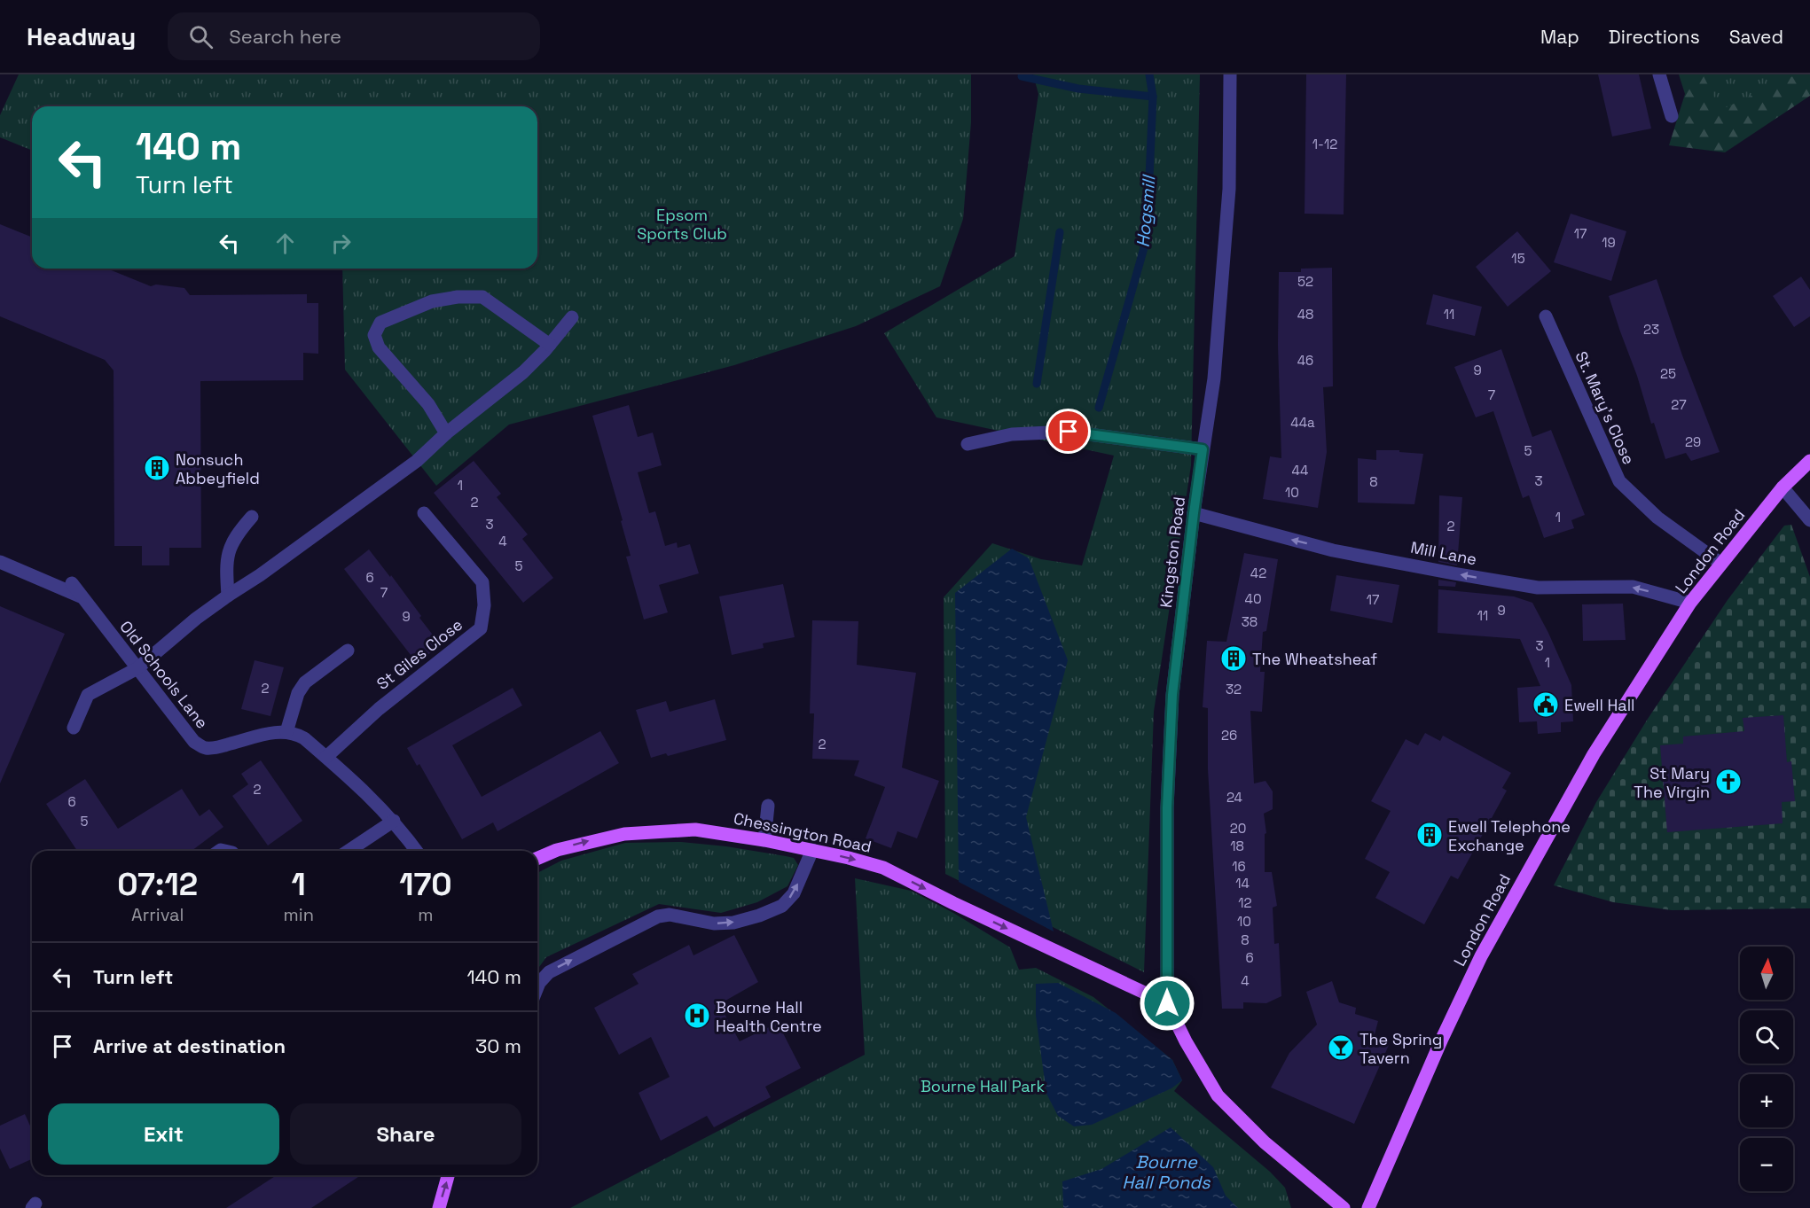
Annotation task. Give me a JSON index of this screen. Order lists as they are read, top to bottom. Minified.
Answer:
{"streets":{"main road":["London Road","Chessington Road"],"street":["St. Mary's Close","Kingston Road","Mill Lane","St Giles Close","Old Schools Lane"]},"crossings":[["St. Mary's Close","London Road"],["London Road","Mill Lane"],["Kingston Road","Mill Lane"],["Kingston Road","Chessington Road"]],"one_way":["Mill Lane","Chessington Road"],"water":["Hogsmill","Bourne Hall Ponds"],"parks":["Epsom Sports Club","Bourne Hall Park"],"places":{"building":["Nonsuch Abbeyfield","The Wheatsheaf","Ewell Telephone Exchange"],"public building":["Ewell Hall"],"church":["St Mary The Virgin"],"hospital":["Bourne Hall Health Centre"],"bar":["The Spring Tavern"]},"house_numbers":["1-12","17","19","15","52","48","11","23","46","9","25","7","27","44a","29","5","44","3","8","1","10","2","1","3","2","4","5","42","6","7","40","17","9","11","9","38","3","1","2","32","26","2","2","24","6","5","20","18","16","14","12","10","8","6","4"],"north":"top","page":{"header":"Headway","search":"Search here","nav":["Map","Directions","Saved"],"turn":["140 m","Turn left"],"eta":["07:12","Arrival","1","min","170","m"],"list":[{"name":"Turn left","value":"140 m"},{"name":"Arrive at destination","value":"30 m"}],"map_buttons":["+","−"],"buttons":["Exit","Share"]}}
